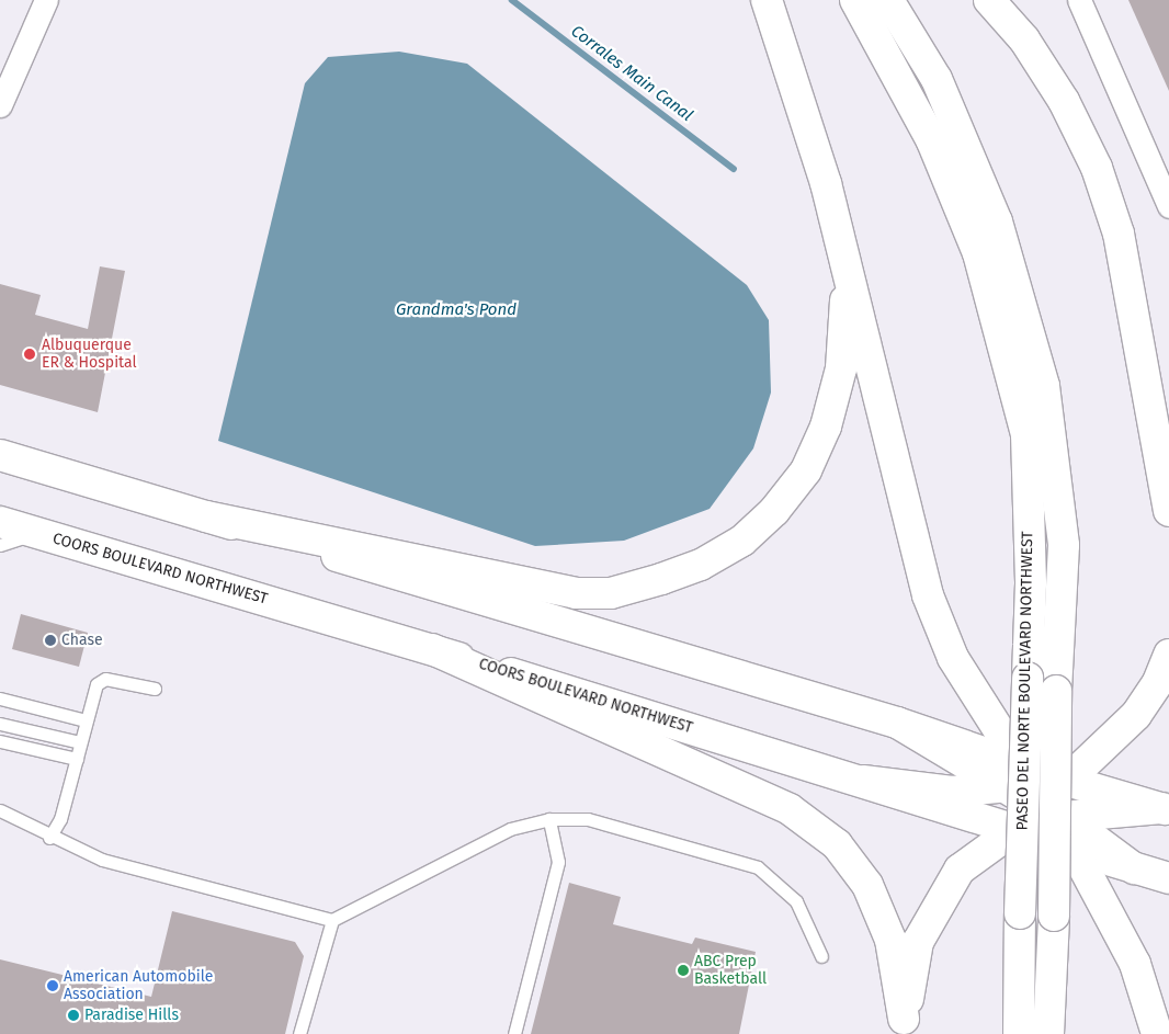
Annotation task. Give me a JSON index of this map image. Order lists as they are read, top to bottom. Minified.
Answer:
{"streets":{"main road":["COORS BOULEVARD NORTHWEST","PASEO DEL NORTE BOULEVARD NORTHWEST"]},"water":["Corrales Main Canal","Grandma's Pond"],"places":["Albuquerque ER & Hospital","Chase","ABC Prep Basketball","American Automobile Association","Paradise Hills"]}
